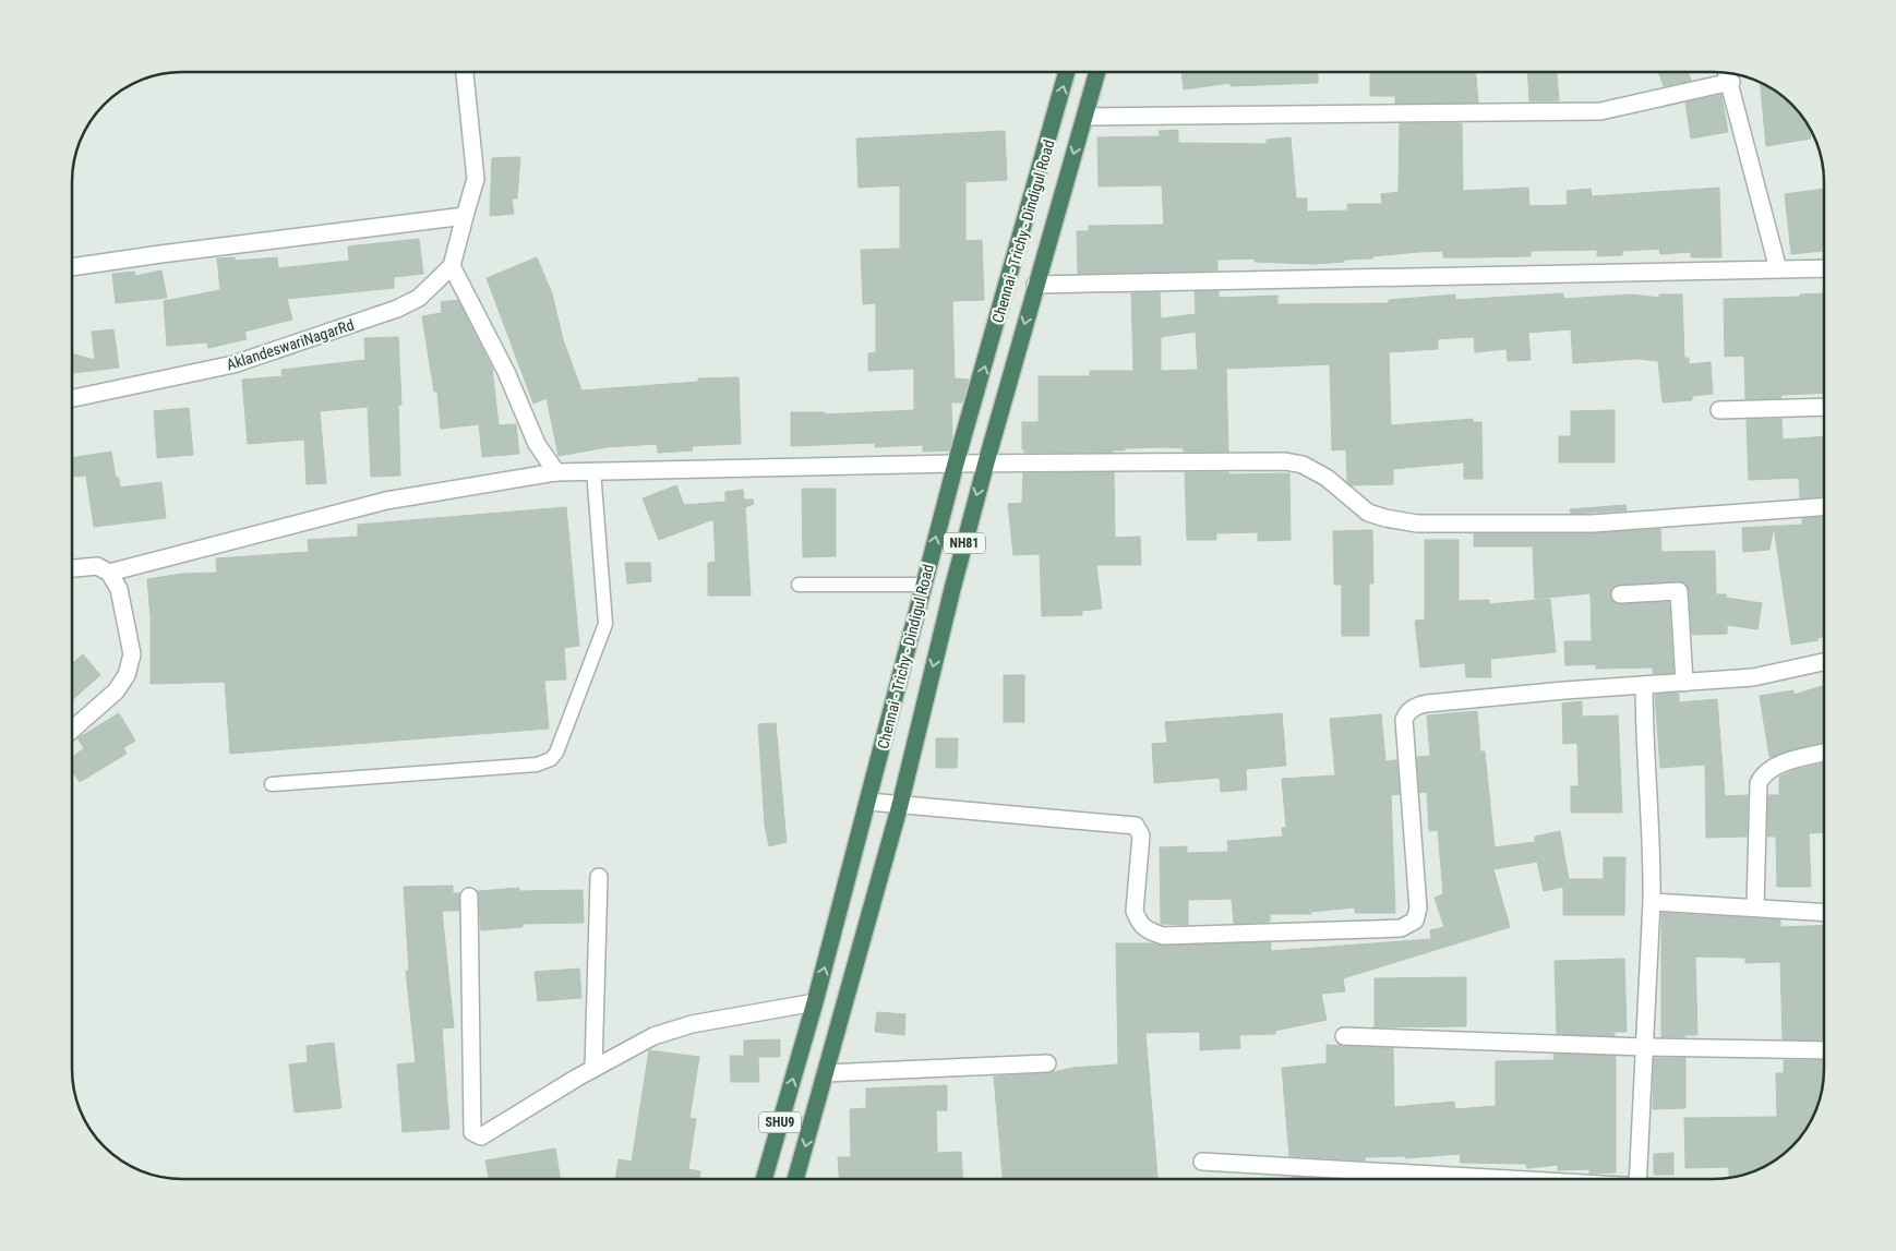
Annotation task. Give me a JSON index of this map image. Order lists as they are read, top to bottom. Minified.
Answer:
{"streets":{"highway":["Chennai - Trichy - Dindigul Road","NH81","SHU9"],"street":["AklandeswariNagarRd"]}}
